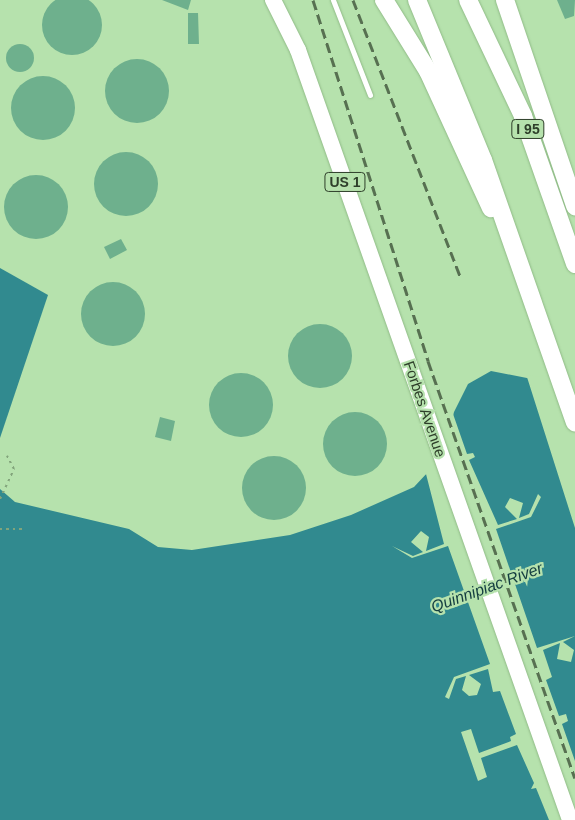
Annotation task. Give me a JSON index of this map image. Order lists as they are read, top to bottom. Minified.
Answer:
{"streets":{"highway":["I 95"],"main road":["US 1","Forbes Avenue"]},"water":["Quinnipiac River"]}
